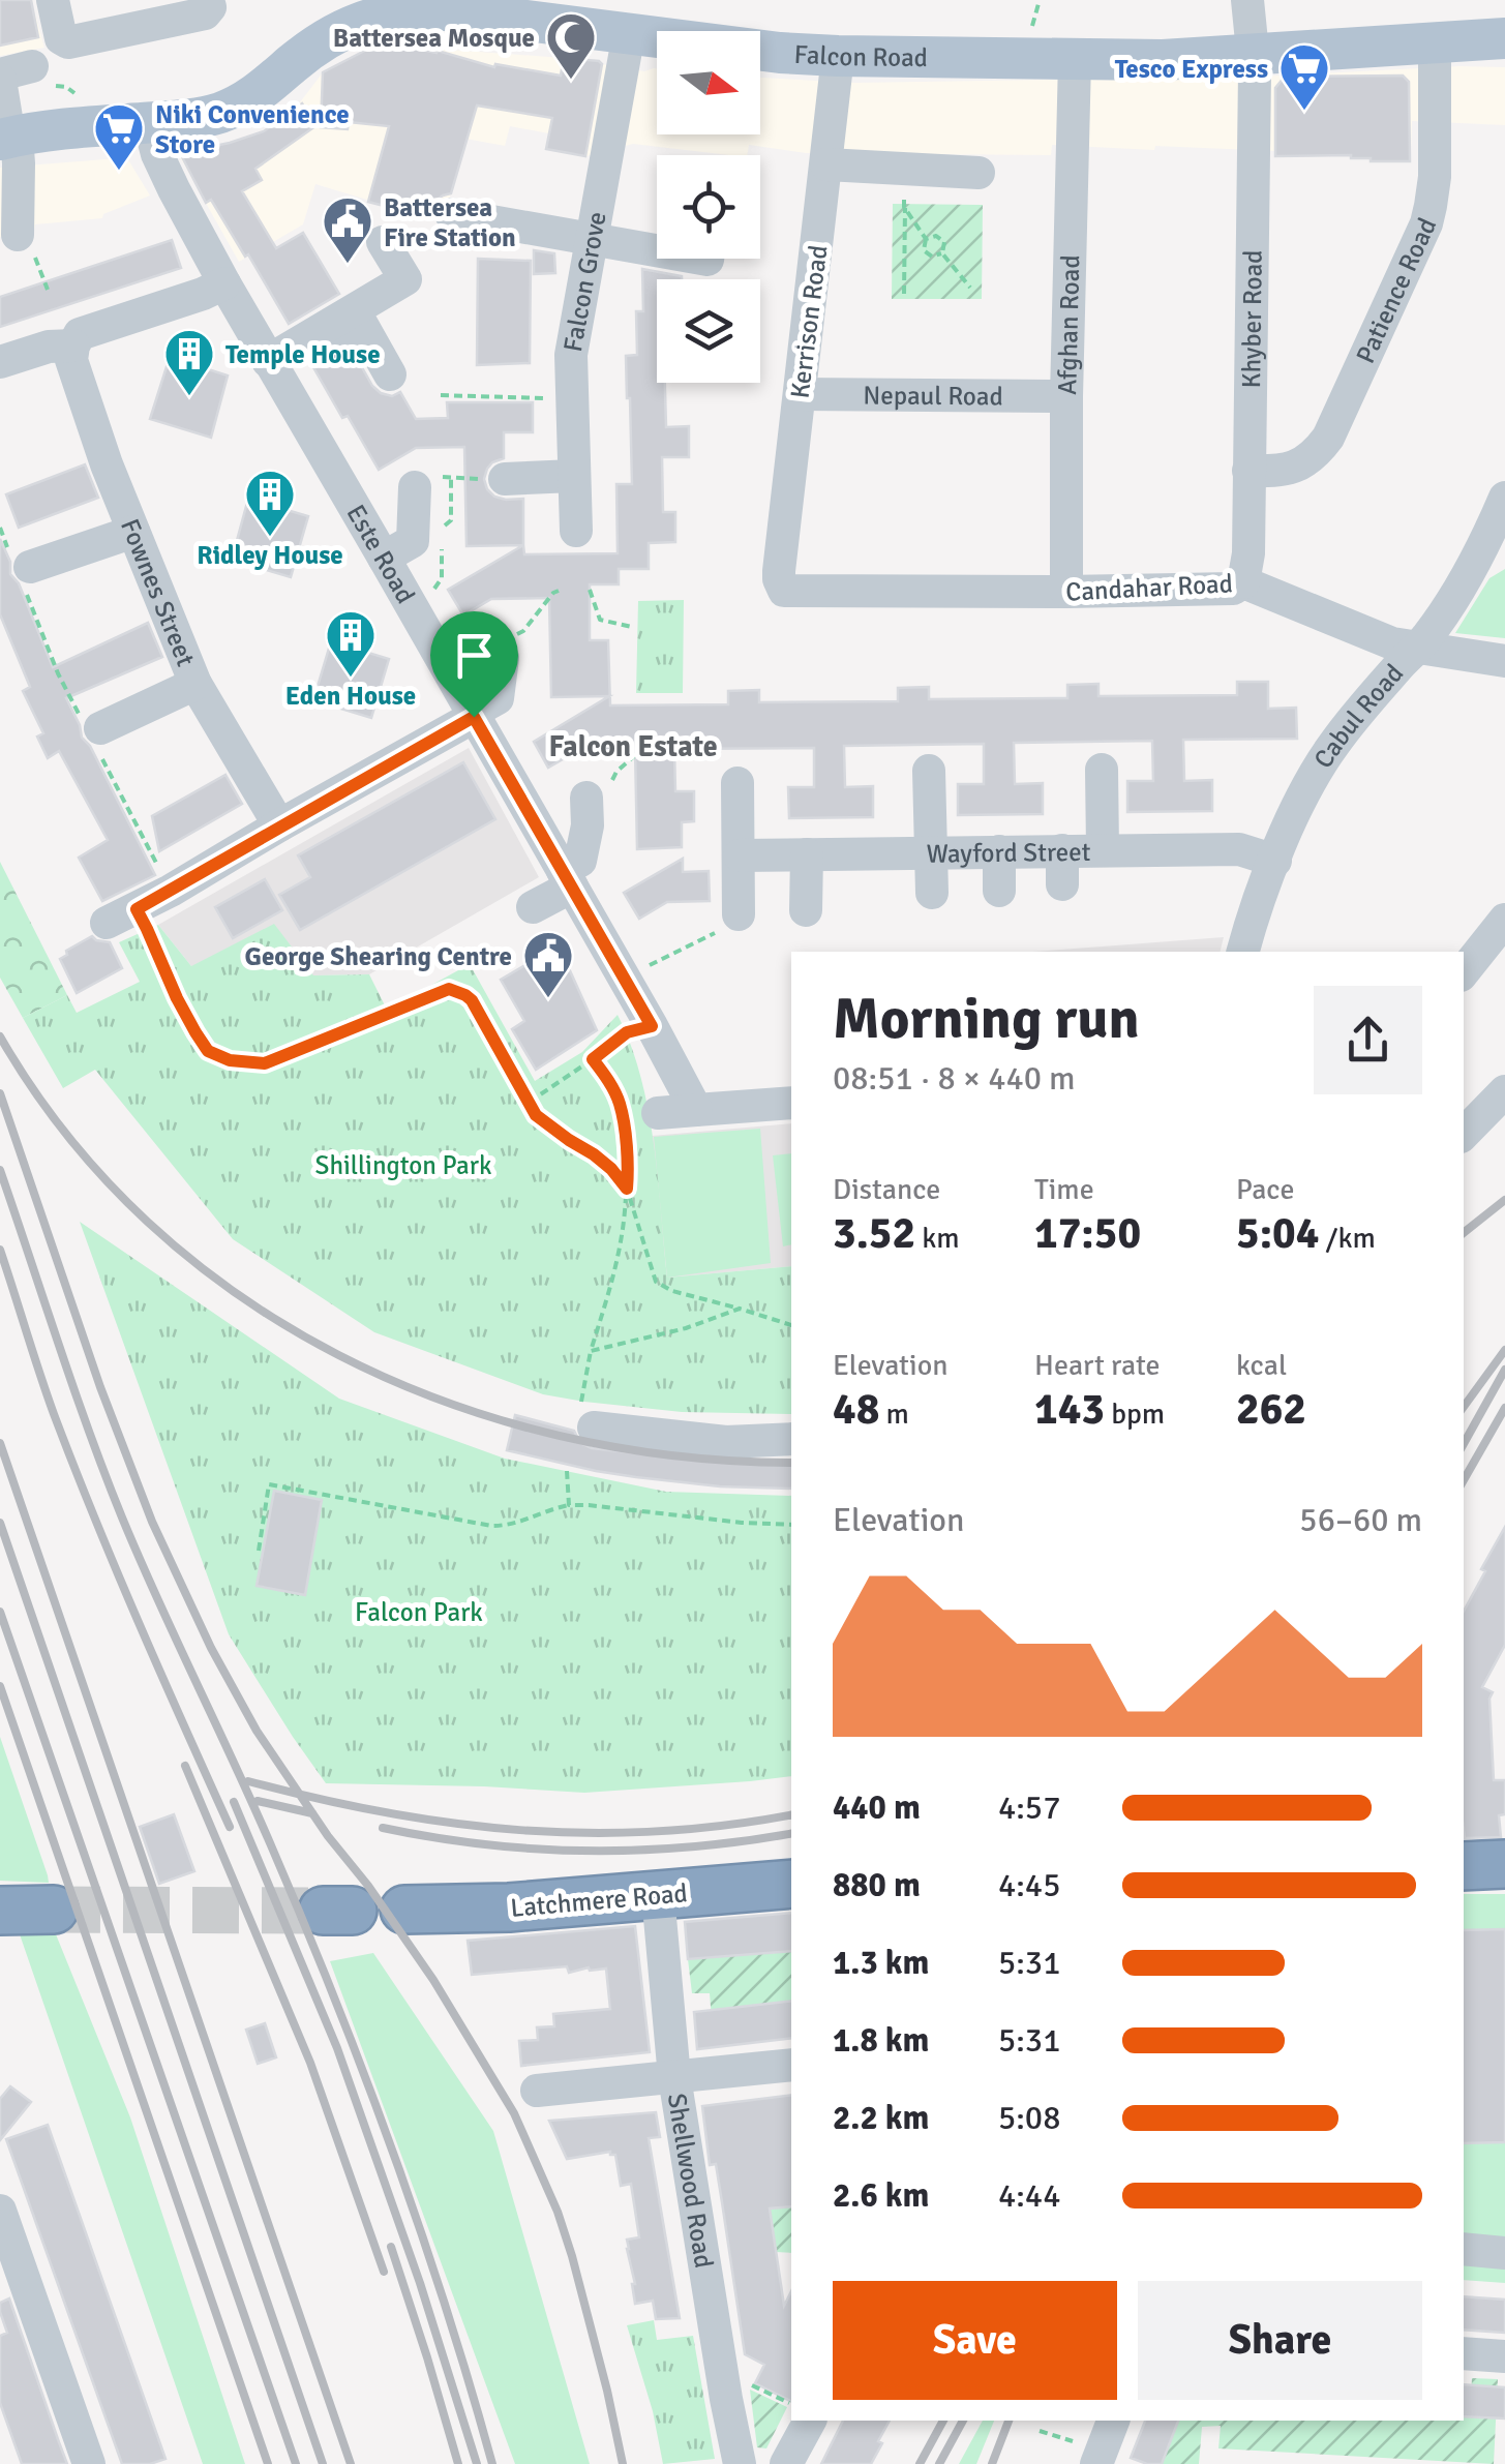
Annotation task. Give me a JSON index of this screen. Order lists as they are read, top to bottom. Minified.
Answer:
{"streets":{"highway":["Latchmere Road"],"main road":["Falcon Road"],"street":["Falcon Grove","Patience Road","Khyber Road","Kerrison Road","Afghan Road","Nepaul Road","Este Road","Candahar Road","Fownes Street","Cabul Road","Wayford Street","Shellwood Road"]},"crossings":[["Falcon Road","Falcon Grove"],["Falcon Road","Patience Road"],["Falcon Road","Khyber Road"],["Falcon Road","Kerrison Road"],["Falcon Road","Afghan Road"],["Falcon Road","Este Road"],["Patience Road","Khyber Road"],["Khyber Road","Candahar Road"],["Kerrison Road","Nepaul Road"],["Kerrison Road","Candahar Road"],["Afghan Road","Nepaul Road"],["Afghan Road","Candahar Road"],["Candahar Road","Cabul Road"],["Cabul Road","Wayford Street"],["Latchmere Road","Shellwood Road"]],"districts":["Falcon Estate"],"parks":["Shillington Park","Falcon Park"],"places":{"mosque":["Battersea Mosque"],"supermarket":["Tesco Express","Niki Convenience Store"],"public building":["Battersea Fire Station","George Shearing Centre"],"building":["Temple House","Ridley House","Eden House"]},"north":"right","page":{"heading":["Morning run","08:51 · 8 × 440 m"],"stats":[["Distance","3.52 km"],["Time","17:50"],["Pace","5:04 /km"],["Elevation","48 m"],["Heart rate","143 bpm"],["kcal","262"]],"chart":["Elevation","56–60 m"],"list":[{"name":"440 m","note":"4:57"},{"name":"880 m","note":"4:45"},{"name":"1.3 km","note":"5:31"},{"name":"1.8 km","note":"5:31"},{"name":"2.2 km","note":"5:08"},{"name":"2.6 km","note":"4:44"}],"buttons":["Save","Share"]}}
